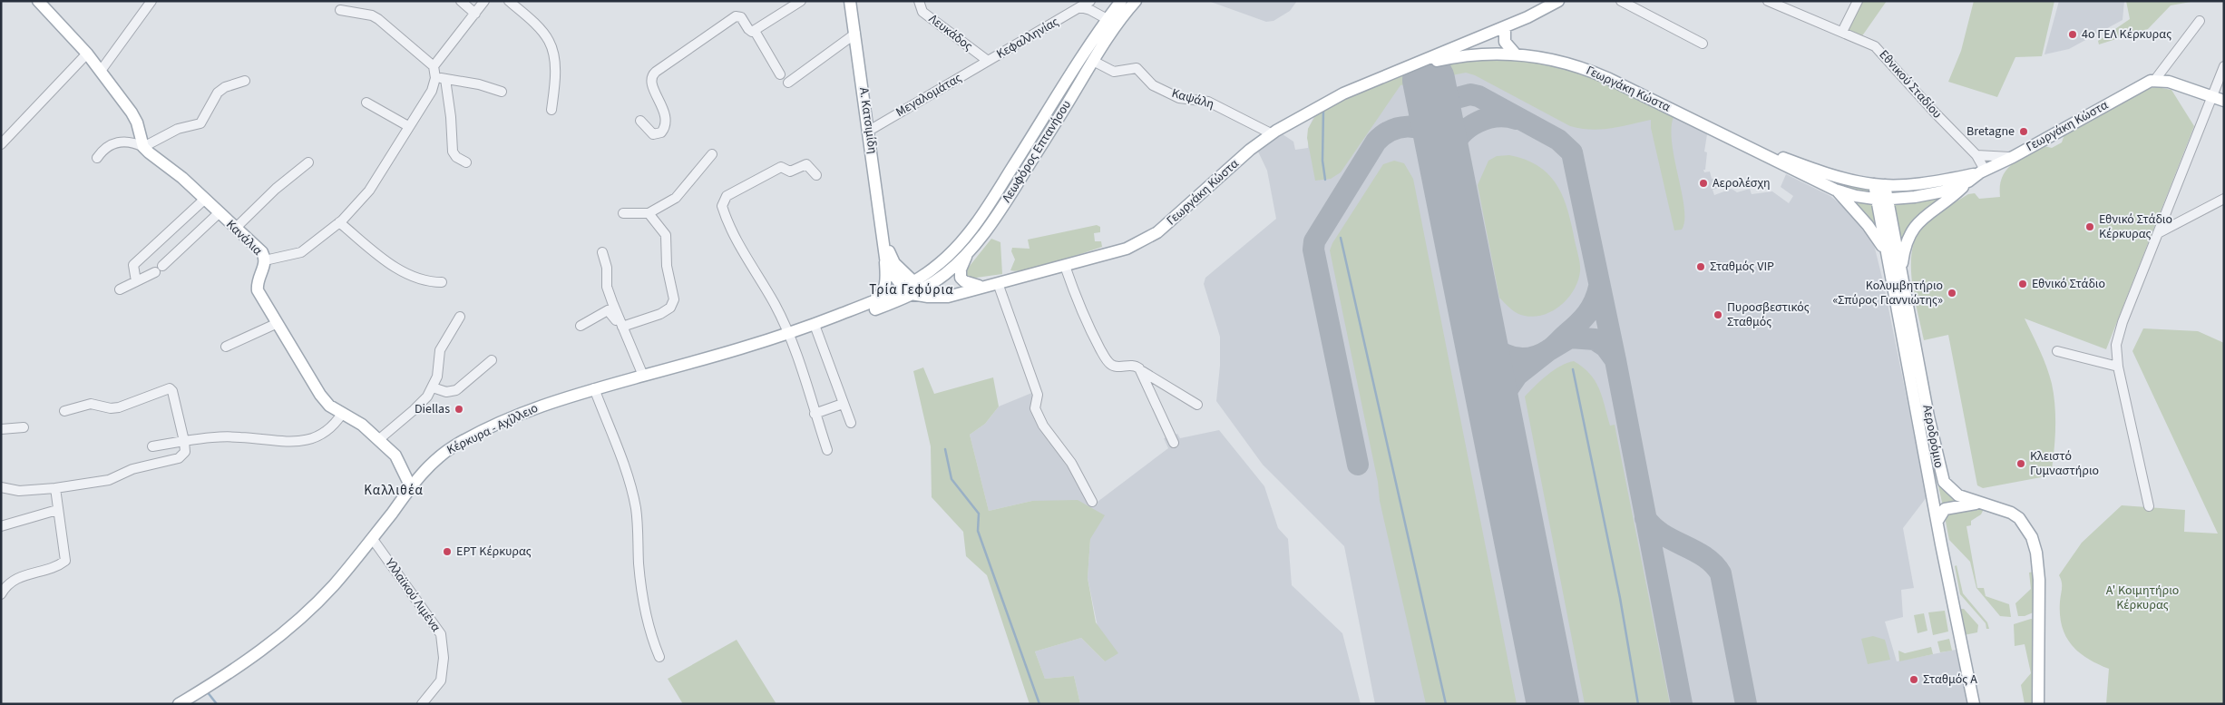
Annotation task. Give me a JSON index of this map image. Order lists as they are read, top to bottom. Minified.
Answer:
{"streets":{"main road":["Γεωργάκη Κώστα","Α. Κατσιμίδη","Λεωφόρος Επτανήσου","Κανάλια","Κέρκυρα - Αχίλλειο","Αεροδρόμιο"],"street":["Λευκάδος","Κεφαλληνίας","Εθνικού Σταδίου","Μεγαλομάτας","Καψάλη","Υλλαϊκού Λιμένα"]},"crossings":[["Λευκάδος","Κεφαλληνίας"],["Λευκάδος","Μεγαλομάτας"],["Κεφαλληνίας","Μεγαλομάτας"],["Εθνικού Σταδίου","Γεωργάκη Κώστα"],["Γεωργάκη Κώστα","Καψάλη"],["Γεωργάκη Κώστα","Α. Κατσιμίδη"],["Γεωργάκη Κώστα","Λεωφόρος Επτανήσου"],["Γεωργάκη Κώστα","Κέρκυρα - Αχίλλειο"],["Γεωργάκη Κώστα","Αεροδρόμιο"],["Μεγαλομάτας","Α. Κατσιμίδη"],["Καψάλη","Λεωφόρος Επτανήσου"],["Α. Κατσιμίδη","Λεωφόρος Επτανήσου"],["Α. Κατσιμίδη","Κέρκυρα - Αχίλλειο"],["Λεωφόρος Επτανήσου","Κέρκυρα - Αχίλλειο"],["Κανάλια","Κέρκυρα - Αχίλλειο"],["Κέρκυρα - Αχίλλειο","Υλλαϊκού Λιμένα"]],"districts":["Τρία Γεφύρια","Καλλιθέα"],"parks":["Α' Κοιμητήριο Κέρκυρας"],"places":["4ο ΓΕΛ Κέρκυρας","Bretagne","Αερολέσχη","Εθνικό Στάδιο Κέρκυρας","Σταθμός VIP","Εθνικό Στάδιο","Κολυμβητήριο «Σπύρος Γιαννιώτης»","Πυροσβεστικός Σταθμός","Diellas","Κλειστό Γυμναστήριο","ΕΡΤ Κέρκυρας","Σταθμός Α"]}
